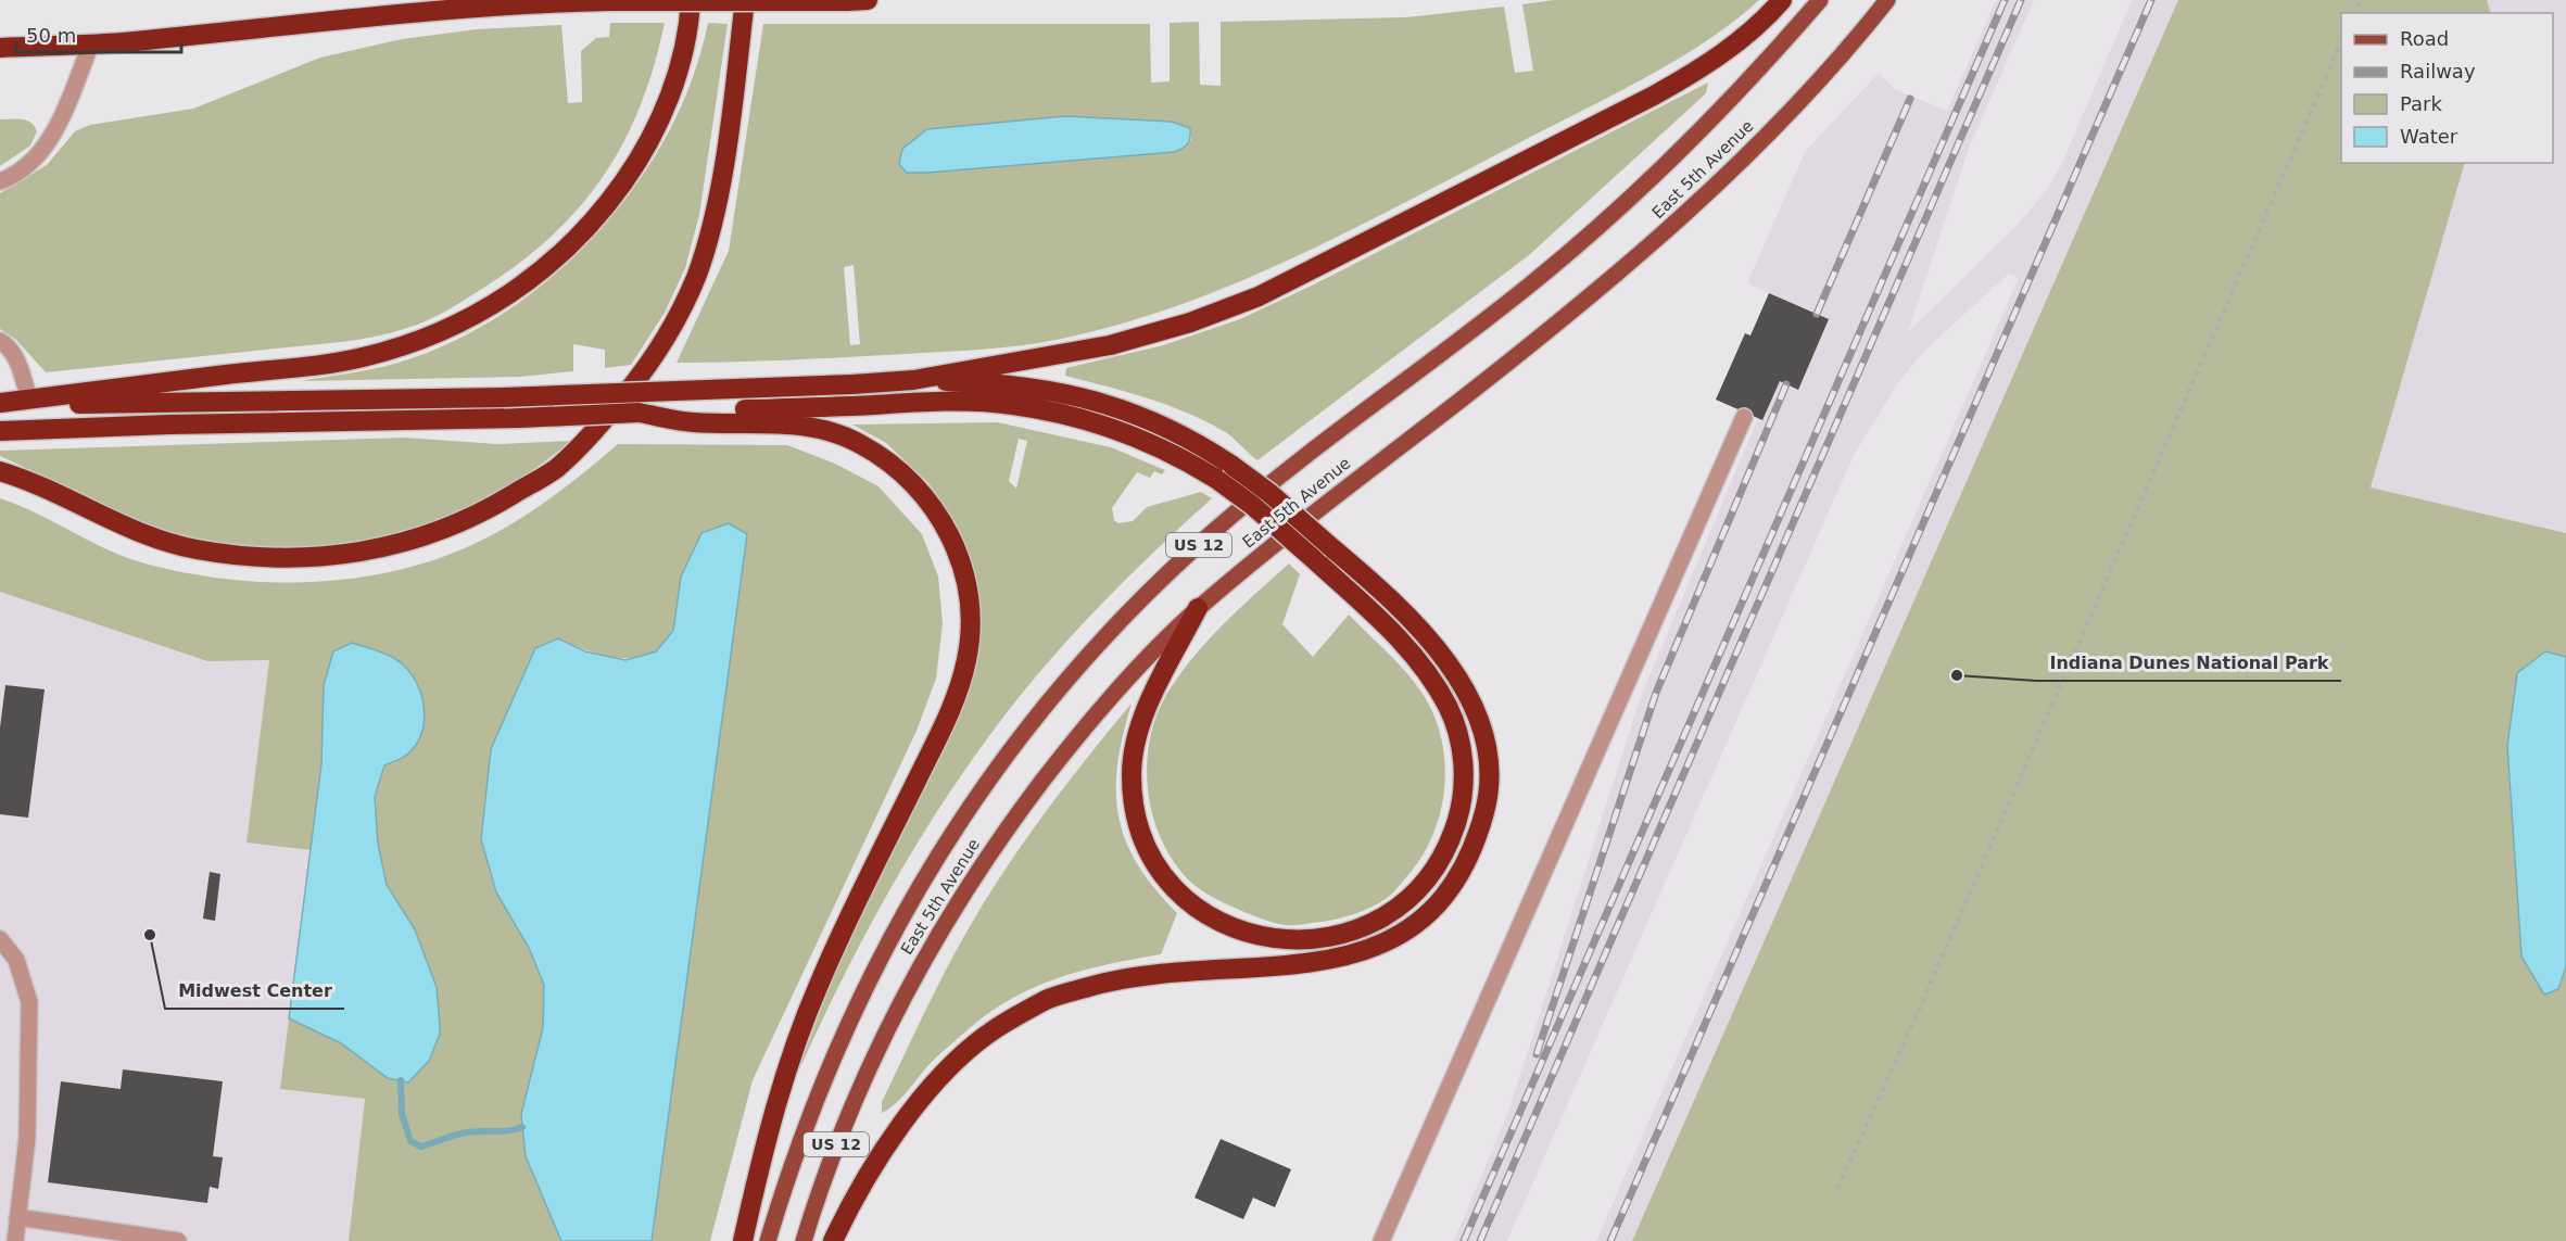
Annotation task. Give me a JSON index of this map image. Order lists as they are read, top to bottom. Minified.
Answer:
{"streets":{"main road":["East 5th Avenue","US 12"]},"places":["Indiana Dunes National Park","Midwest Center"],"legend":["Road","Railway","Park","Water"],"scale_bar":"50 m"}
